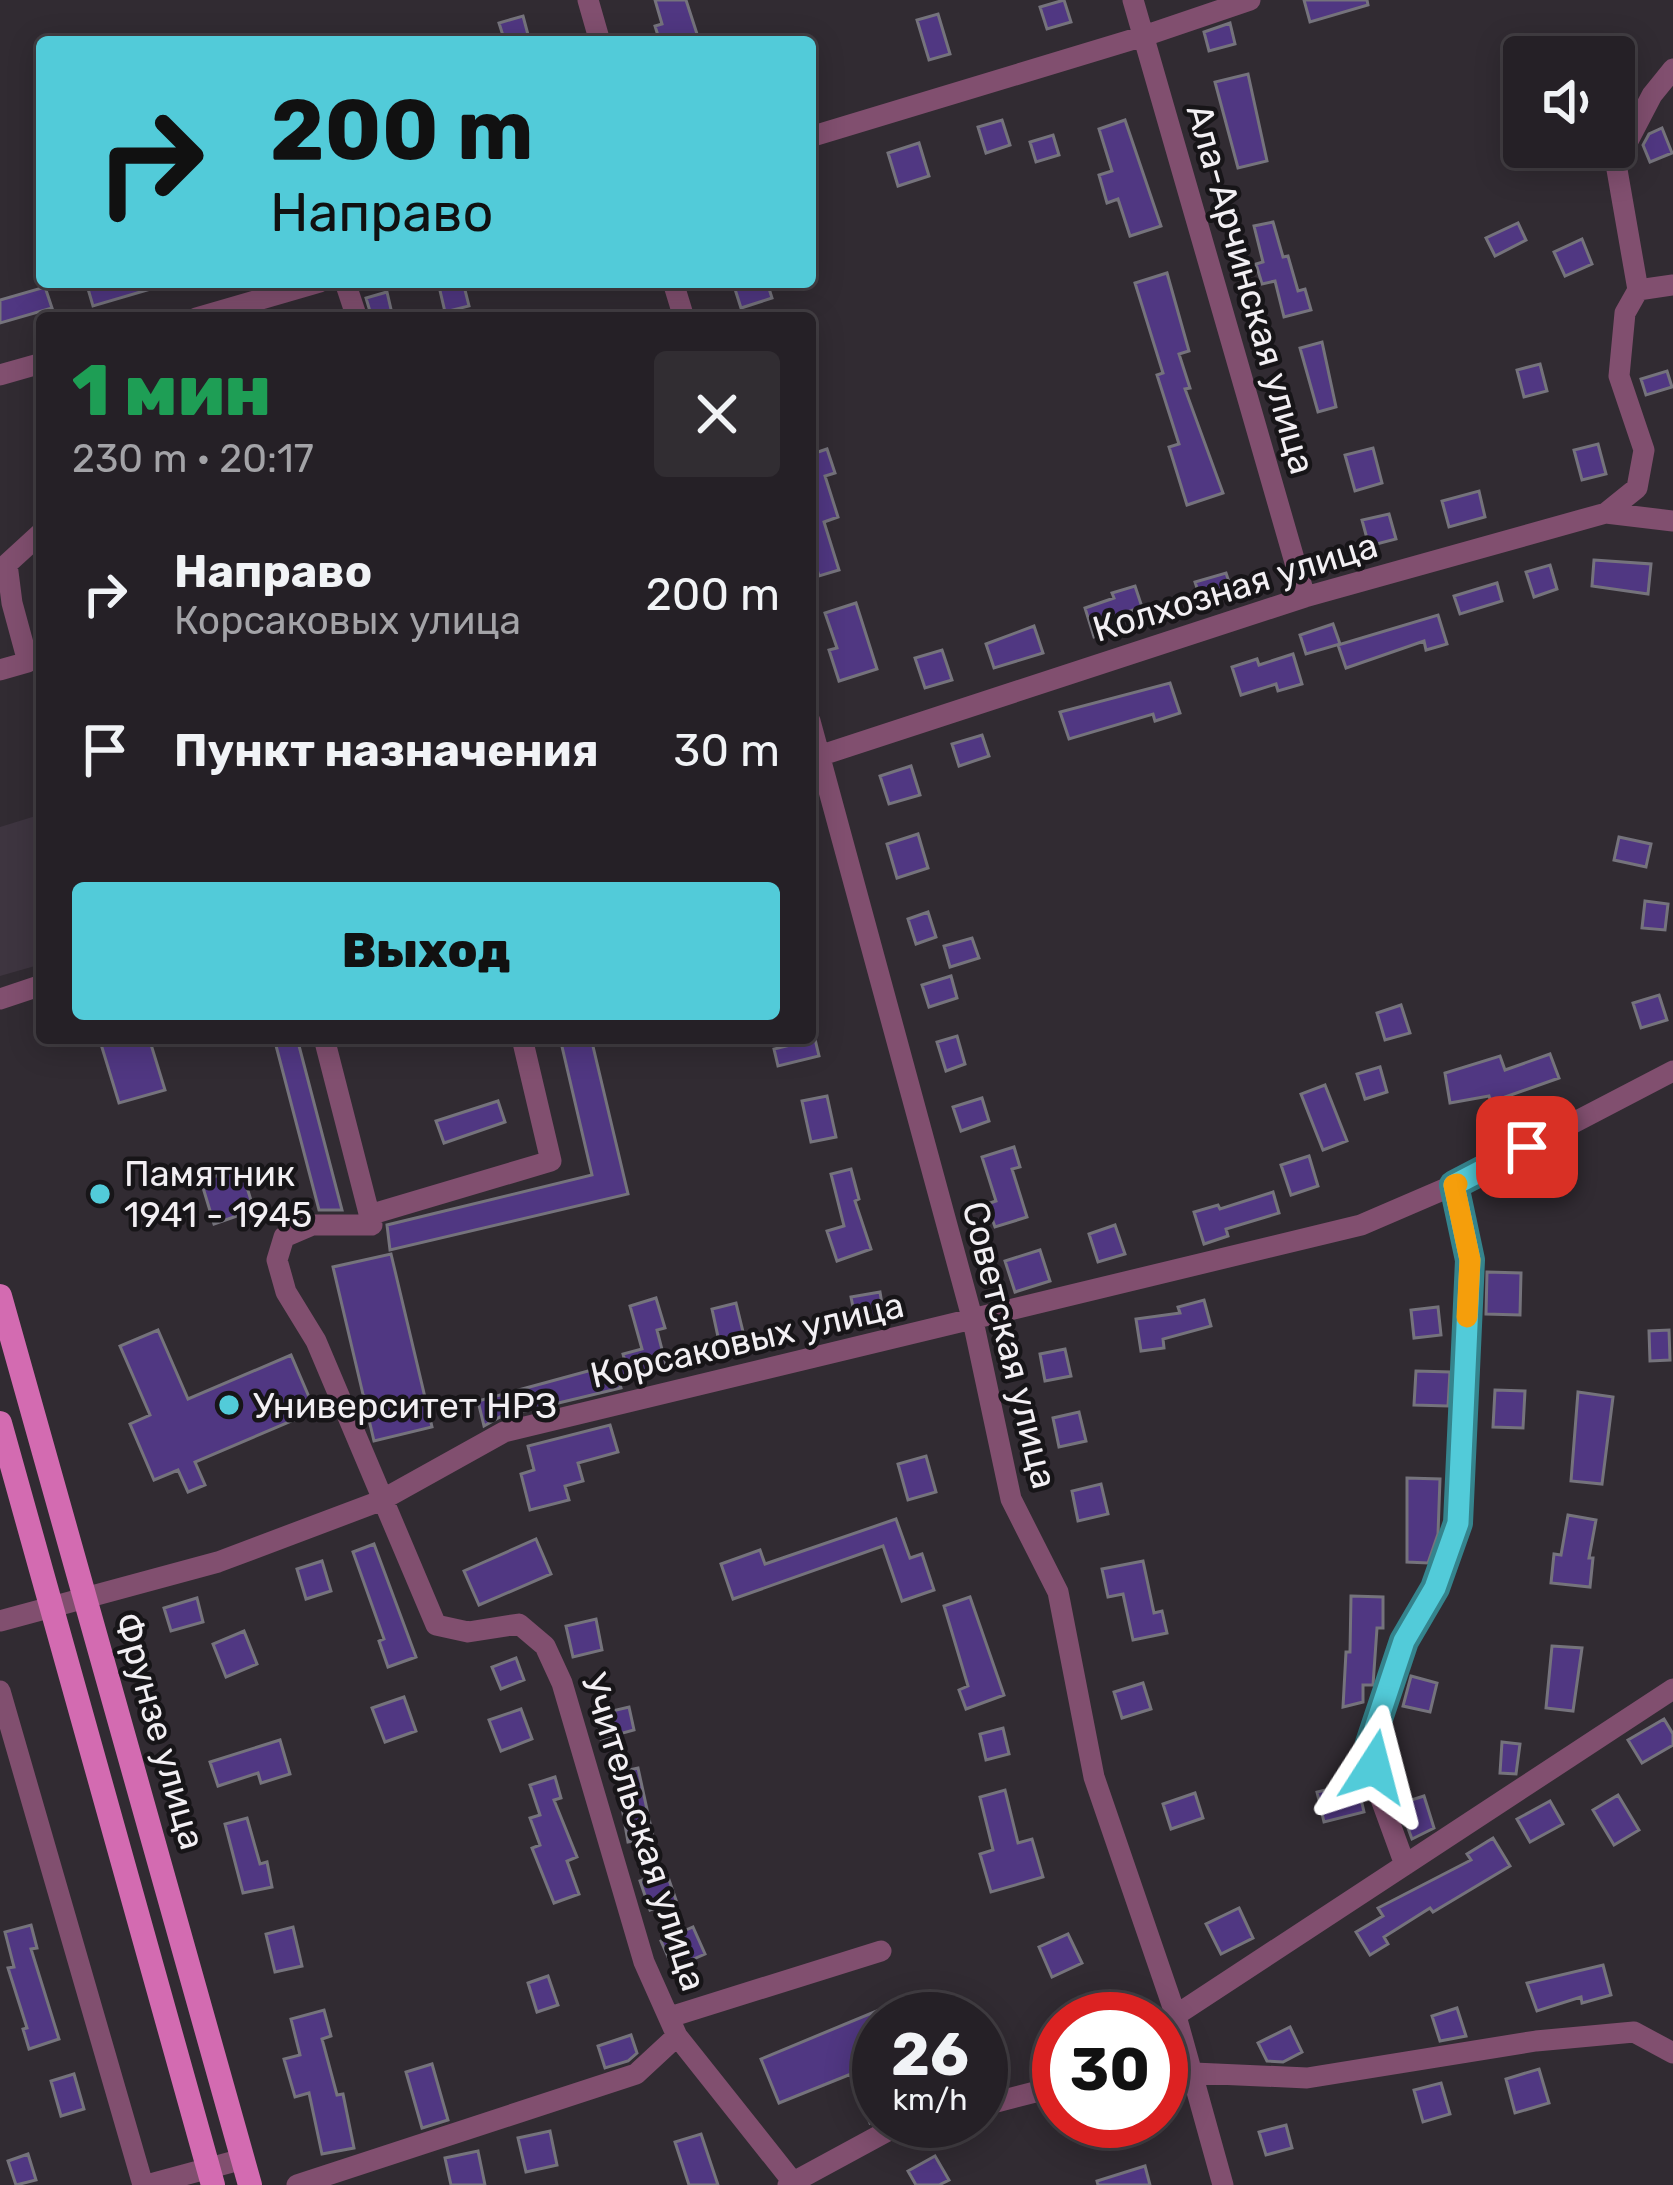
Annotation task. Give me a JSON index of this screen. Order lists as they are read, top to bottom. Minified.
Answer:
{"streets":{"main road":["Фрунзе улица"],"street":["Ала-Арчинская улица","Колхозная улица","Корсаковых улица","Советская улица","Учительская улица"]},"crossings":[["Ала-Арчинская улица","Колхозная улица"],["Колхозная улица","Советская улица"],["Корсаковых улица","Советская улица"],["Корсаковых улица","Фрунзе улица"],["Корсаковых улица","Учительская улица"]],"places":["Памятник 1941 - 1945","Университет НРЗ"],"page":{"turn":["200 m","Направо"],"heading":["1 мин","230 m · 20:17"],"list":[{"name":"Направо","note":"Корсаковых улица","value":"200 m"},{"name":"Пункт назначения","value":"30 m"}],"buttons":"Выход","speed":"26 km/h","limit":"30"}}
